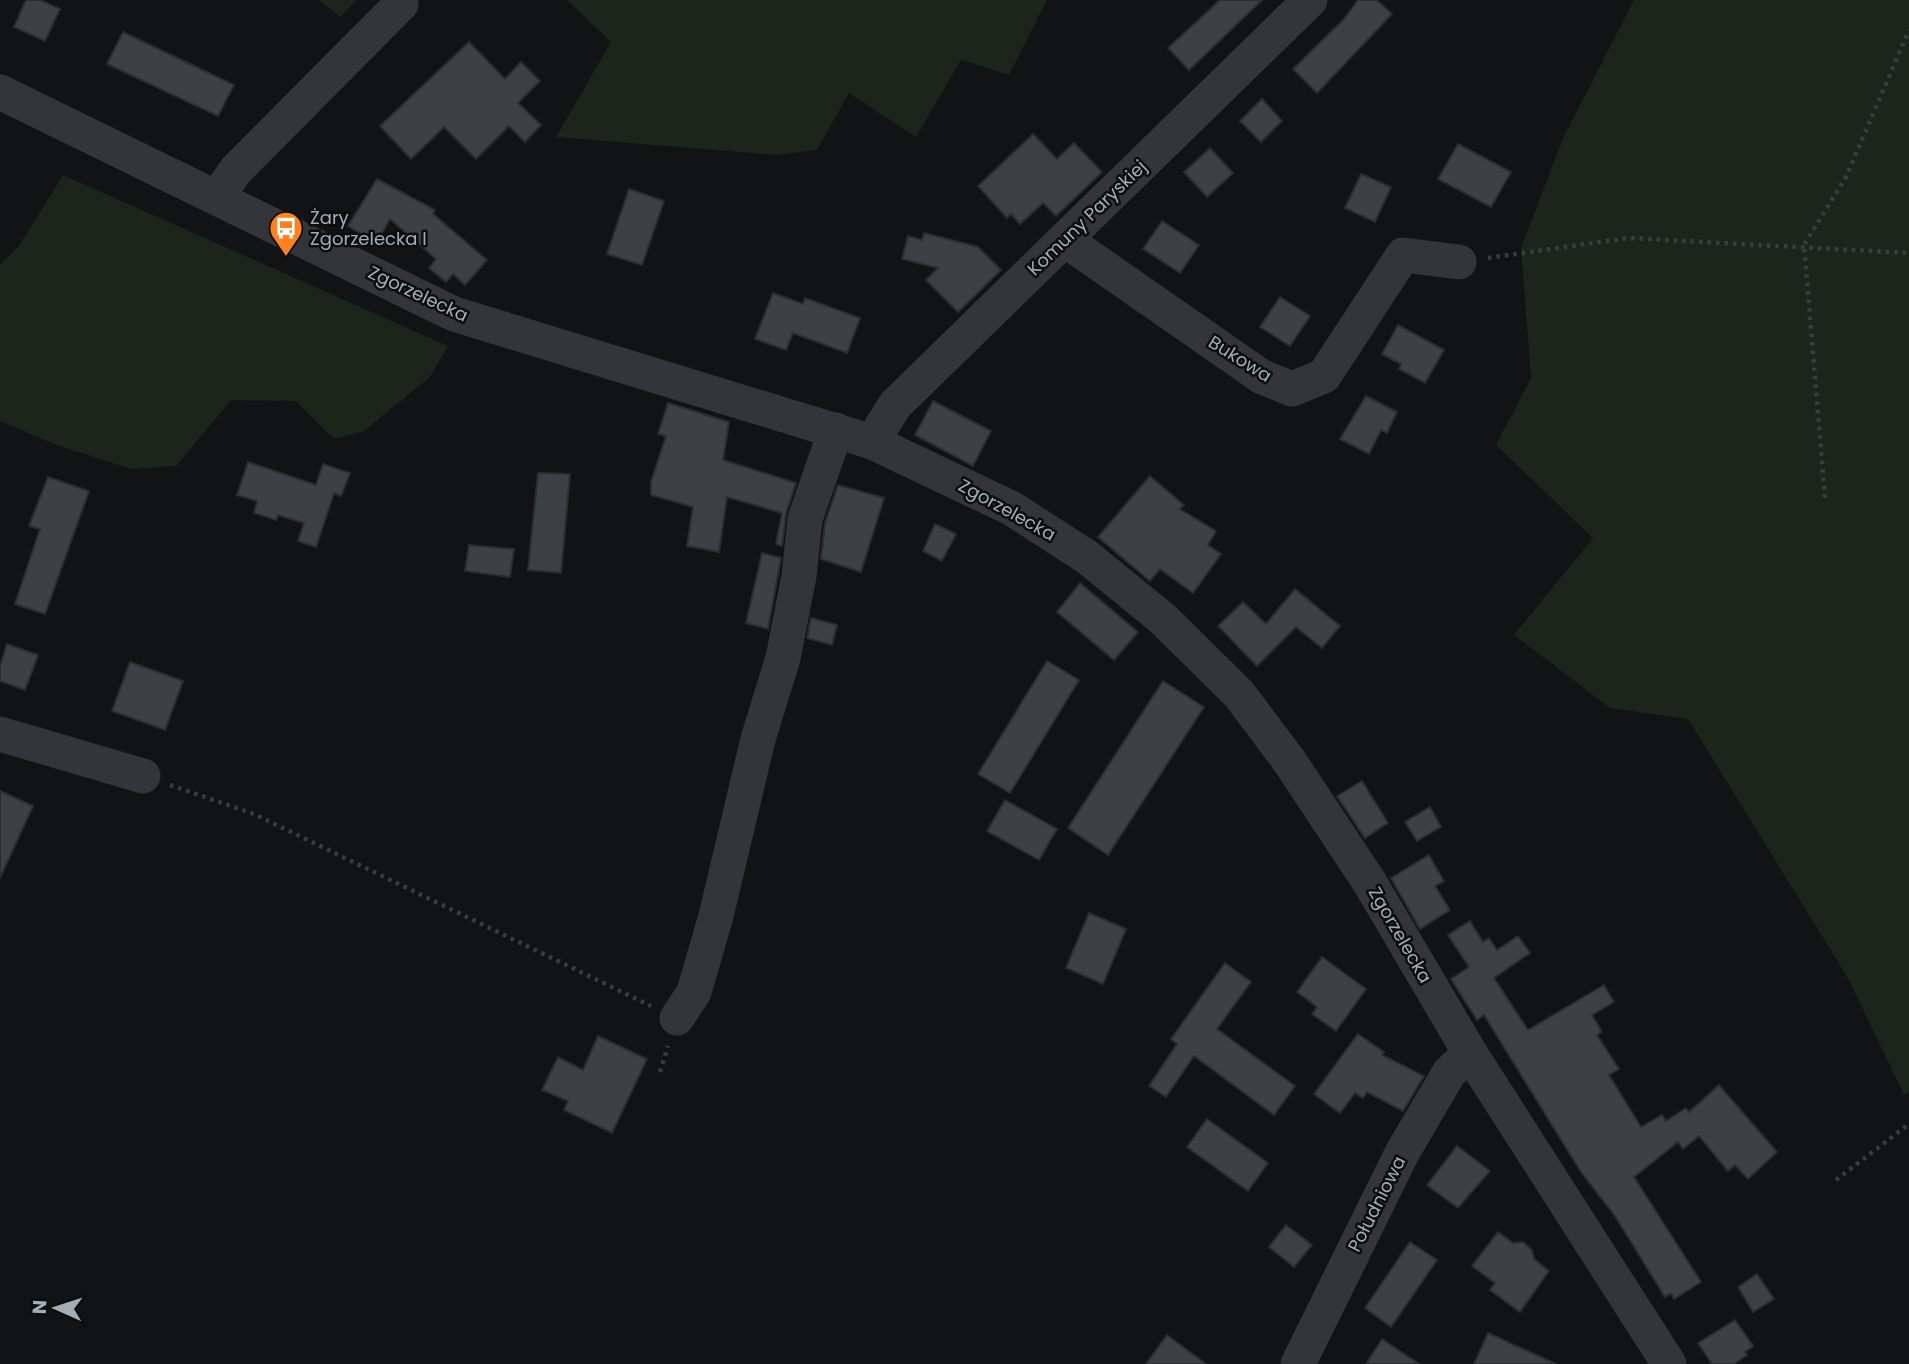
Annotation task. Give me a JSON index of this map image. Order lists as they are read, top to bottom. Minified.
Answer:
{"streets":{"street":["Komuny Paryskiej","Zgorzelecka","Bukowa","Południowa"]},"crossings":[["Komuny Paryskiej","Zgorzelecka"],["Komuny Paryskiej","Bukowa"],["Zgorzelecka","Południowa"]],"places":{"bus stop":["Żary Zgorzelecka I"]},"north":"left"}
